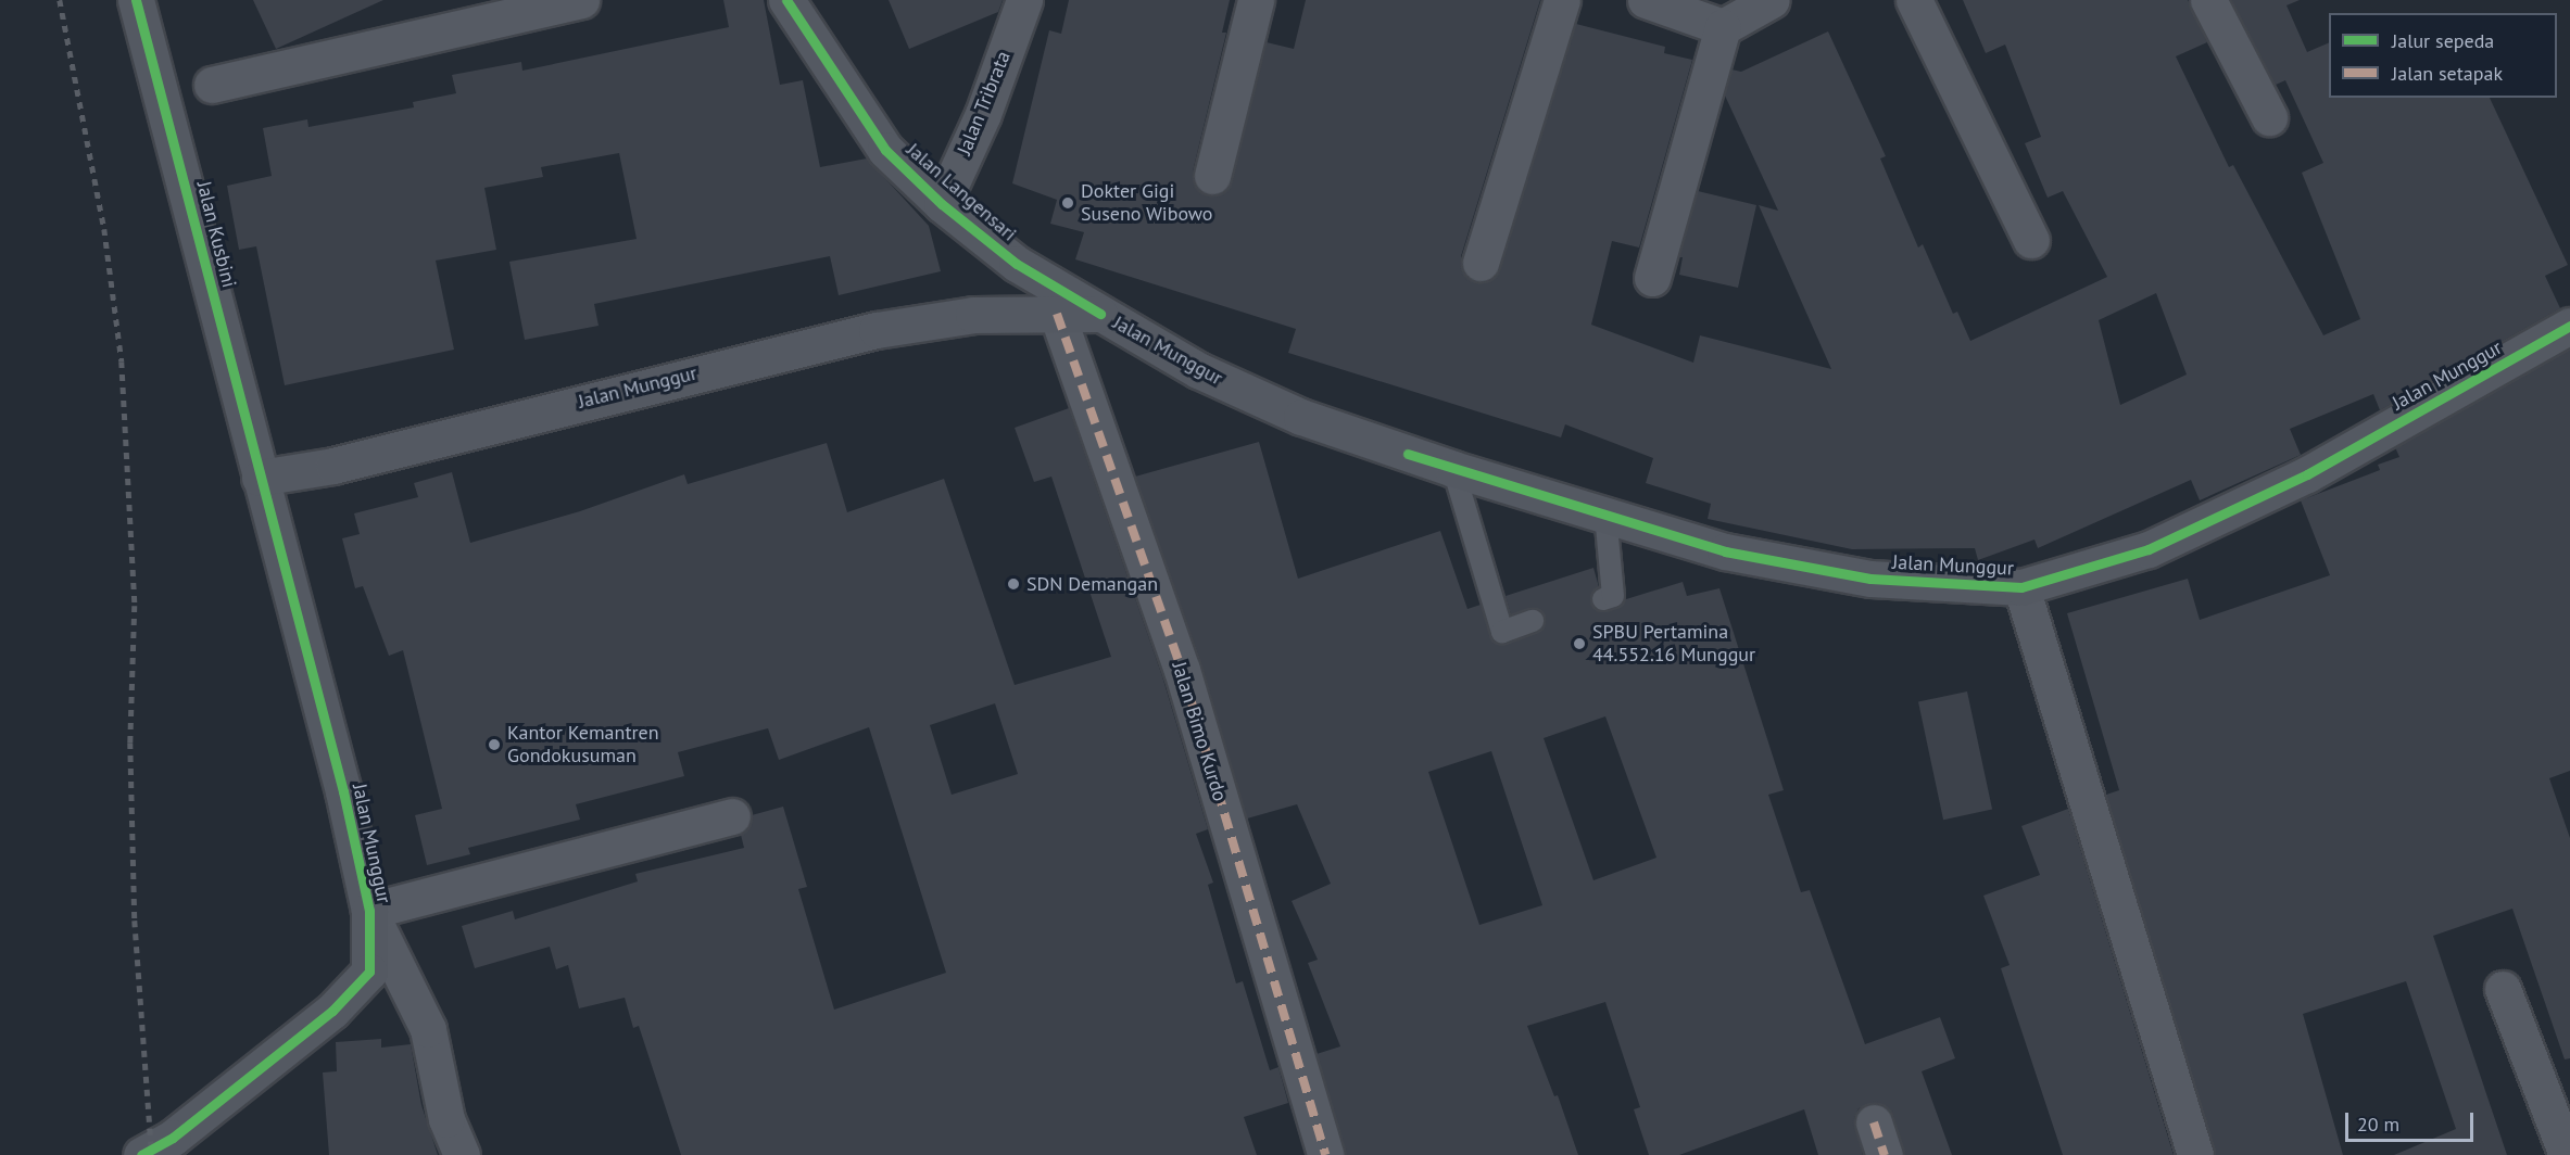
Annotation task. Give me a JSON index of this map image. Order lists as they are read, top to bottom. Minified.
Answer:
{"streets":{"street":["Jalan Tribrata","Jalan Langensari","Jalan Kusbini","Jalan Munggur","Jalan Bimo Kurdo"]},"crossings":[["Jalan Tribrata","Jalan Langensari"],["Jalan Langensari","Jalan Munggur"],["Jalan Kusbini","Jalan Munggur"],["Jalan Munggur","Jalan Bimo Kurdo"]],"places":["Dokter Gigi Suseno Wibowo","SDN Demangan","SPBU Pertamina 44.552.16 Munggur","Kantor Kemantren Gondokusuman"],"legend":["Jalur sepeda","Jalan setapak"],"scale_bar":"20 m"}
